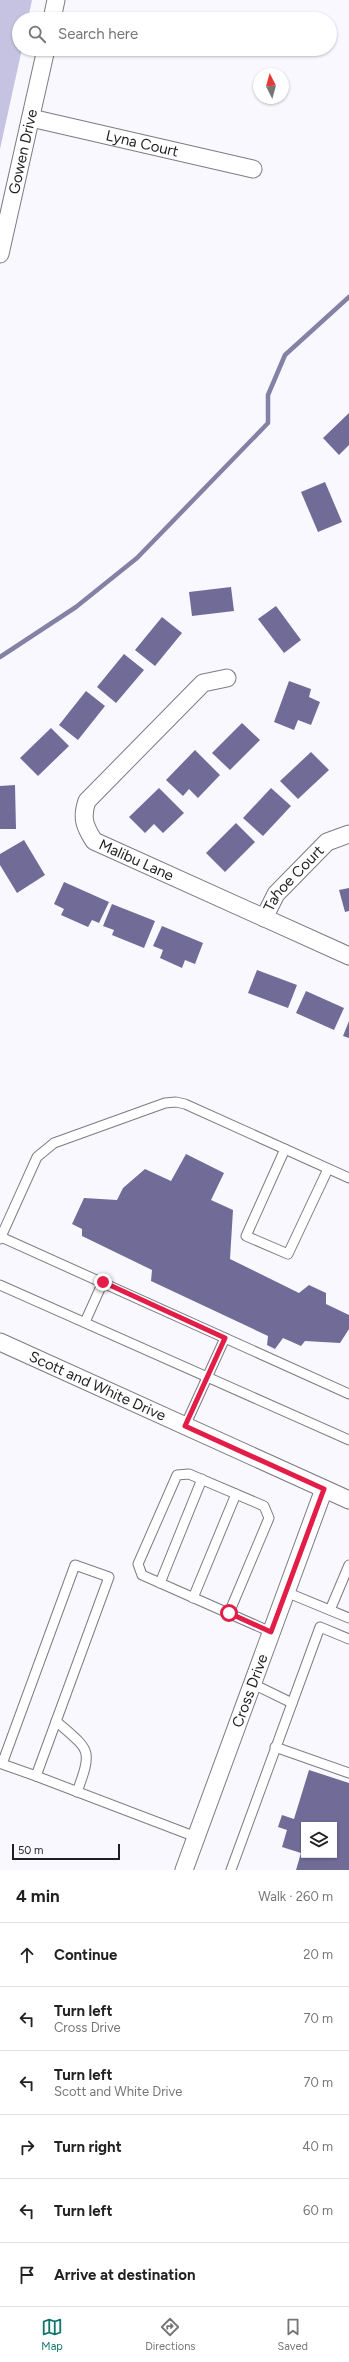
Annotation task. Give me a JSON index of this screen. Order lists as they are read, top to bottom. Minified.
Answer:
{"streets":{"street":["Lyna Court","Gowen Drive","Malibu Lane","Tahoe Court","Scott and White Drive","Cross Drive"]},"crossings":[["Lyna Court","Gowen Drive"],["Malibu Lane","Tahoe Court"],["Scott and White Drive","Cross Drive"]],"scale_bar":"50 m","north":"top","page":{"search":"Search here","scale":"50 m","heading":["4 min","Walk · 260 m"],"list":[["Continue","20 m"],["Turn left","Cross Drive","70 m"],["Turn left","Scott and White Drive","70 m"],["Turn right","40 m"],["Turn left","60 m"],"Arrive at destination"],"nav":["Map","Directions","Saved"]}}
